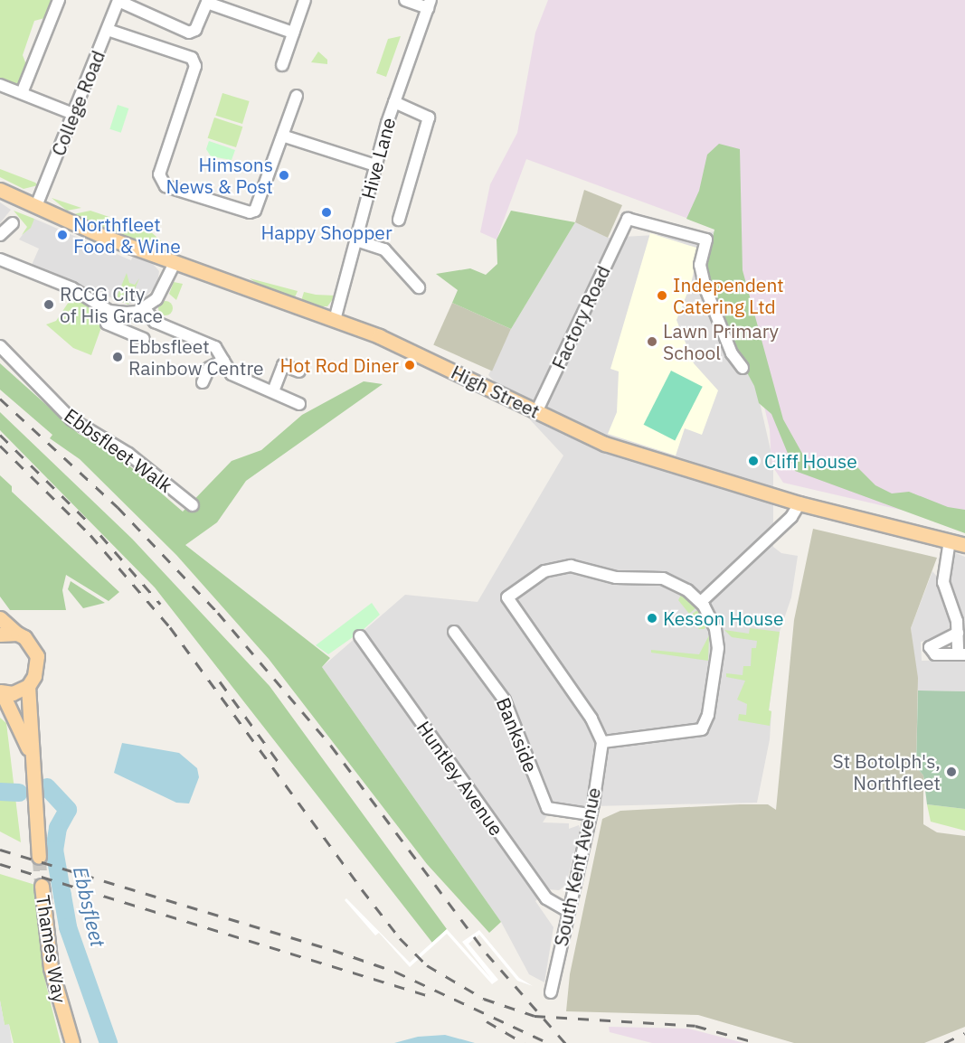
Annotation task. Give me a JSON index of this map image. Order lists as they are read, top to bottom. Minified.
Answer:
{"streets":{"main road":["High Street","Thames Way"],"street":["College Road","Hive Lane","Factory Road","Ebbsfleet Walk","Bankside","Huntley Avenue","South Kent Avenue"]},"crossings":[["College Road","High Street"],["Hive Lane","High Street"],["Factory Road","High Street"],["Bankside","South Kent Avenue"],["Huntley Avenue","South Kent Avenue"]],"water":["Ebbsfleet"],"places":["Himsons News & Post","Happy Shopper","Northfleet Food & Wine","Independent Catering Ltd","RCCG City of His Grace","Lawn Primary School","Ebbsfleet Rainbow Centre","Hot Rod Diner","Cliff House","Kesson House","St Botolph's, Northfleet"]}
